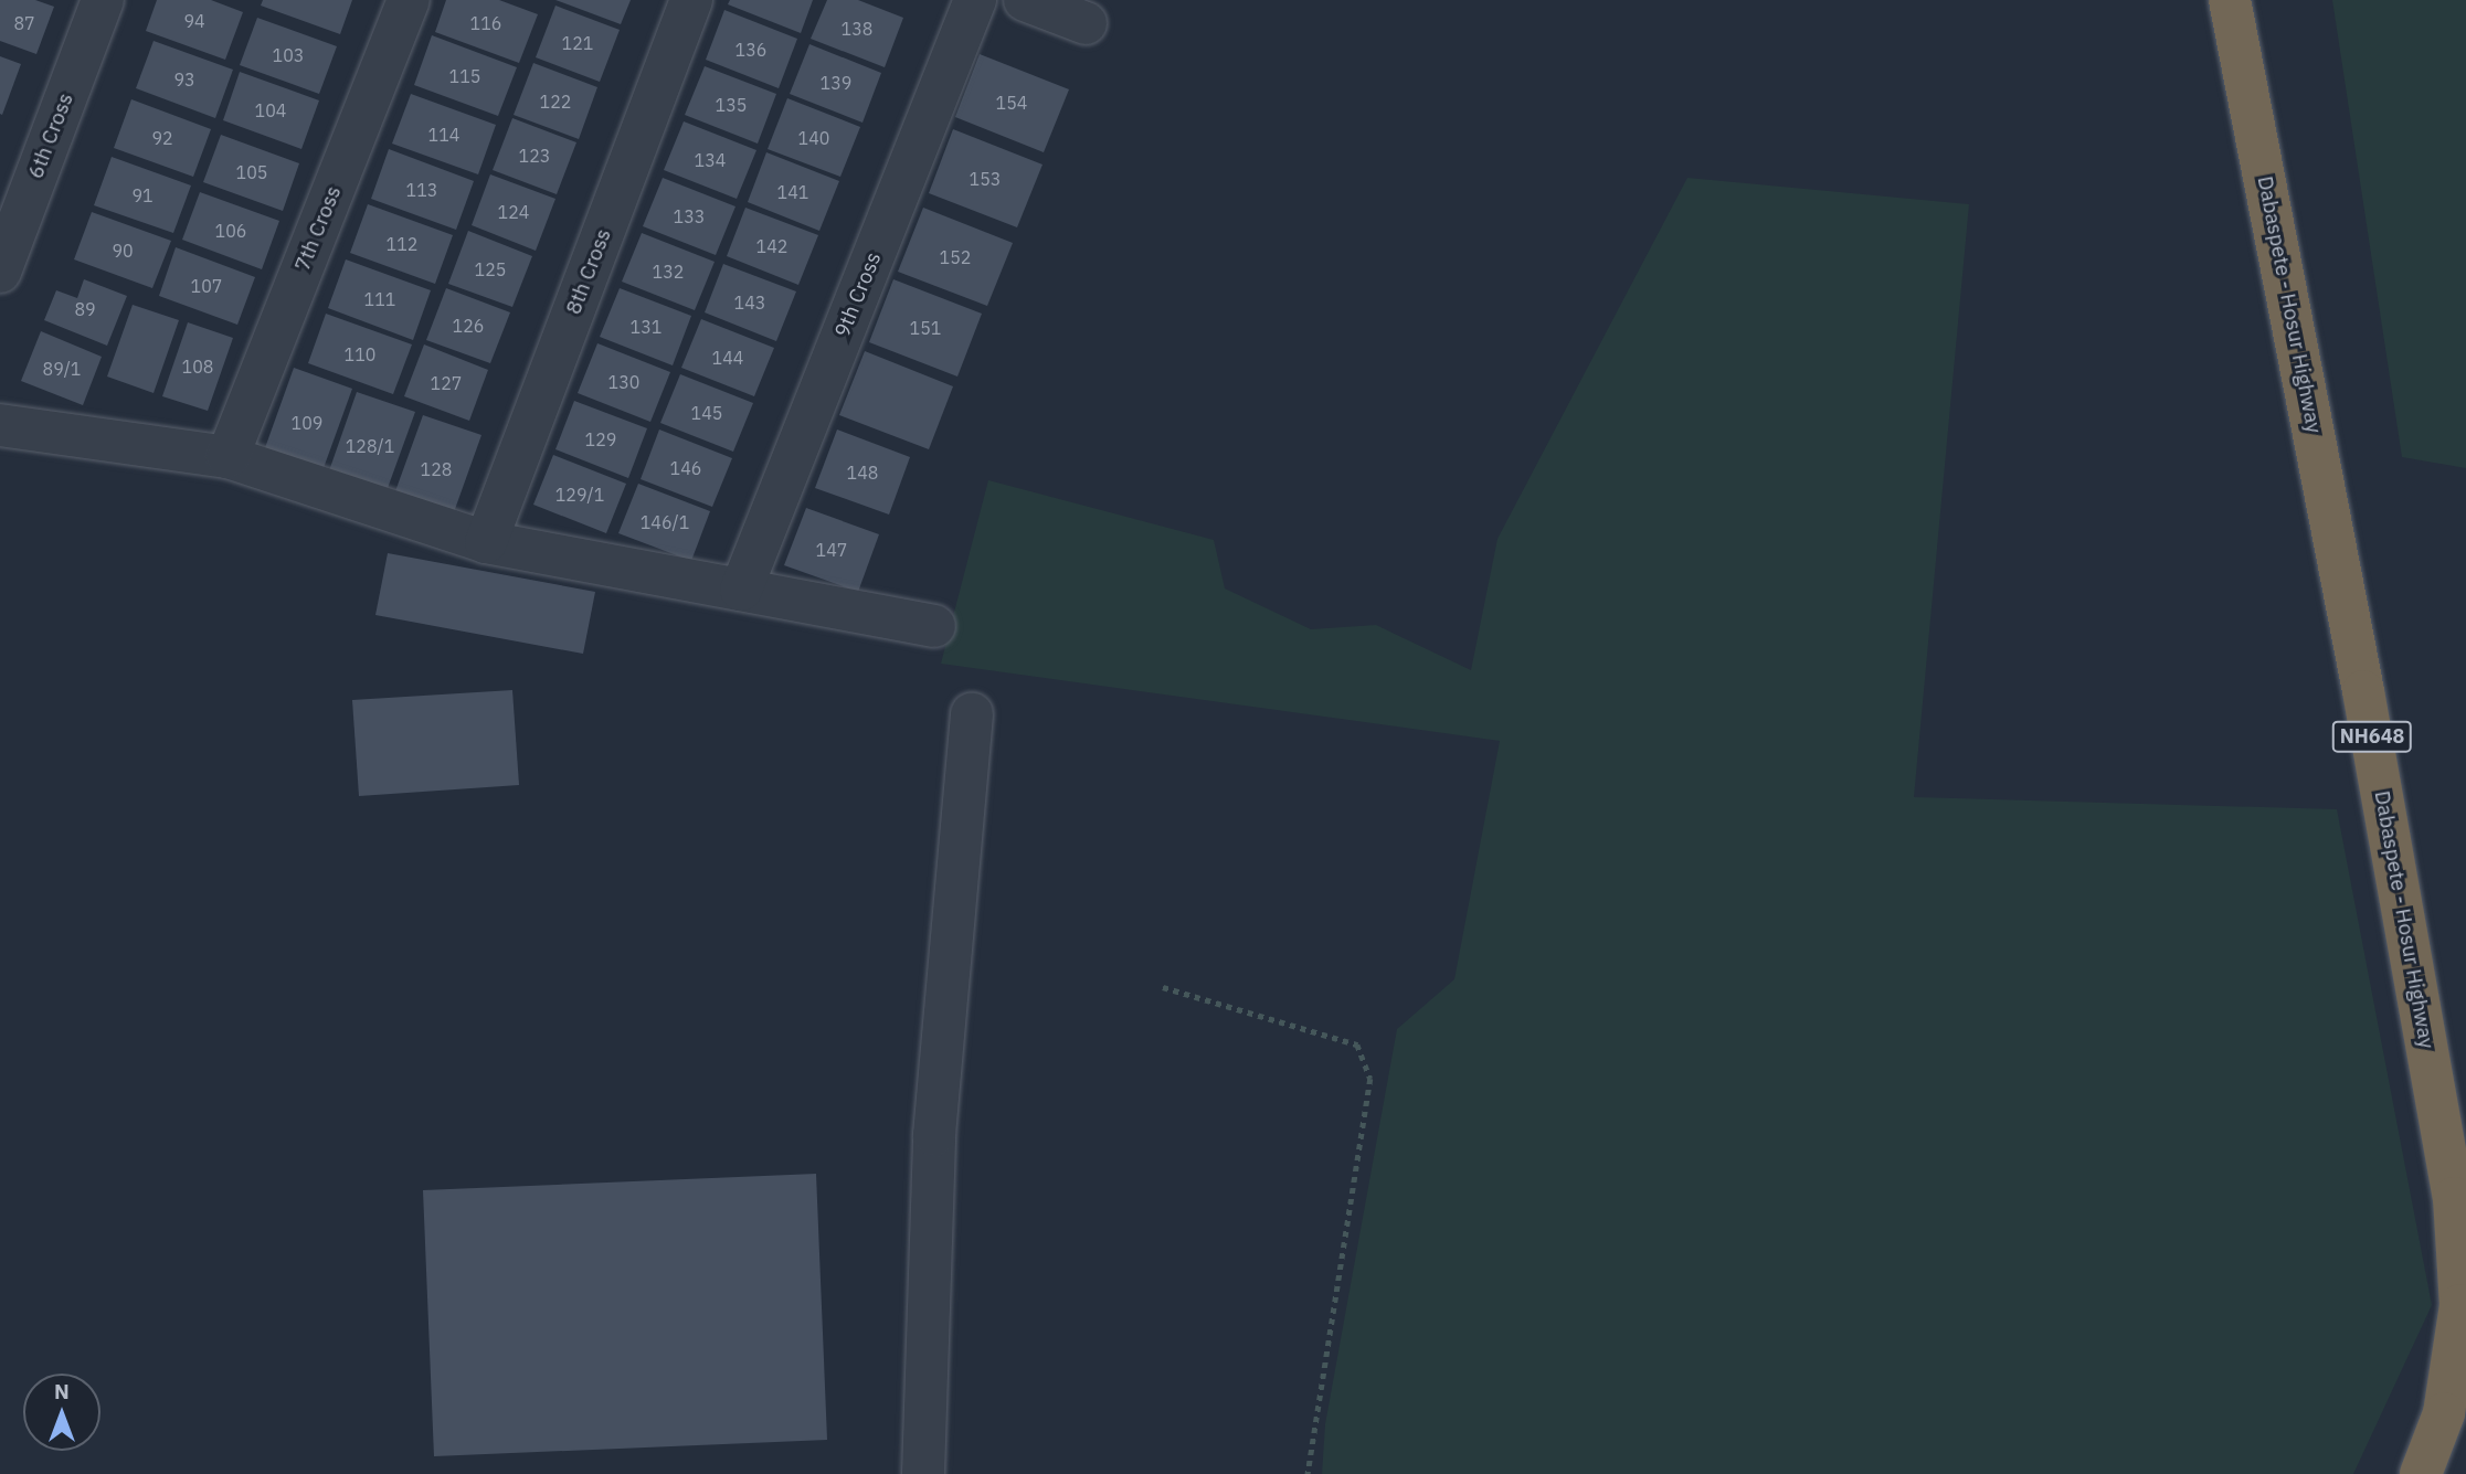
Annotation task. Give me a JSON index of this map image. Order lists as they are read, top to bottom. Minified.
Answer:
{"streets":{"highway":["Dabaspete - Hosur Highway","NH648"],"street":["6th Cross","7th Cross","8th Cross","9th Cross"]},"house_numbers":["94","87","116","138","121","136","103","115","93","139","122","154","135","104","114","92","140","123","134","105","153","113","141","91","124","133","106","112","142","90","152","125","132","107","111","143","89","126","131","151","110","144","108","89/1","130","127","145","109","129","128/1","146","128","148","129/1","146/1","147"],"north":"top"}
